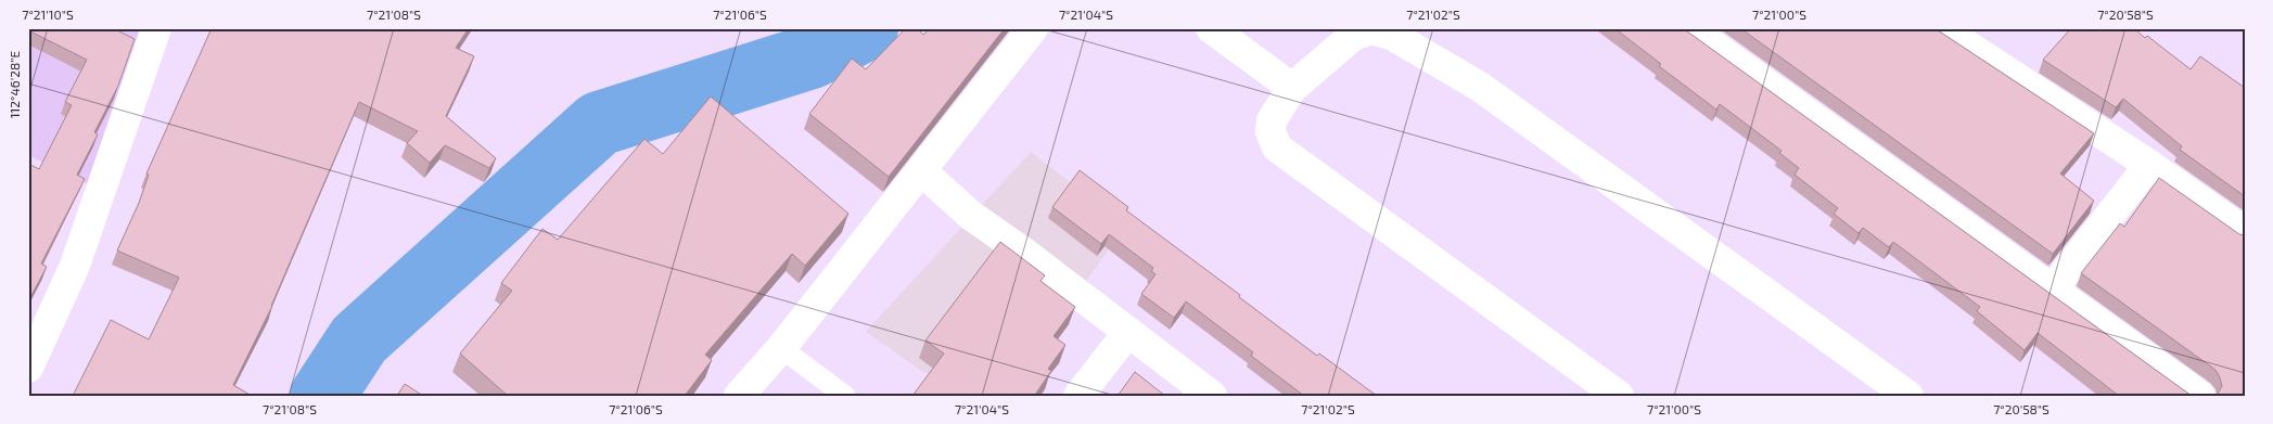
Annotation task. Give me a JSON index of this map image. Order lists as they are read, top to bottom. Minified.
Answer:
{"coordinates":["7°21'10\"S","7°21'08\"S","7°21'06\"S","7°21'04\"S","7°21'02\"S","7°21'00\"S","7°20'58\"S","112°46'28\"E"]}
